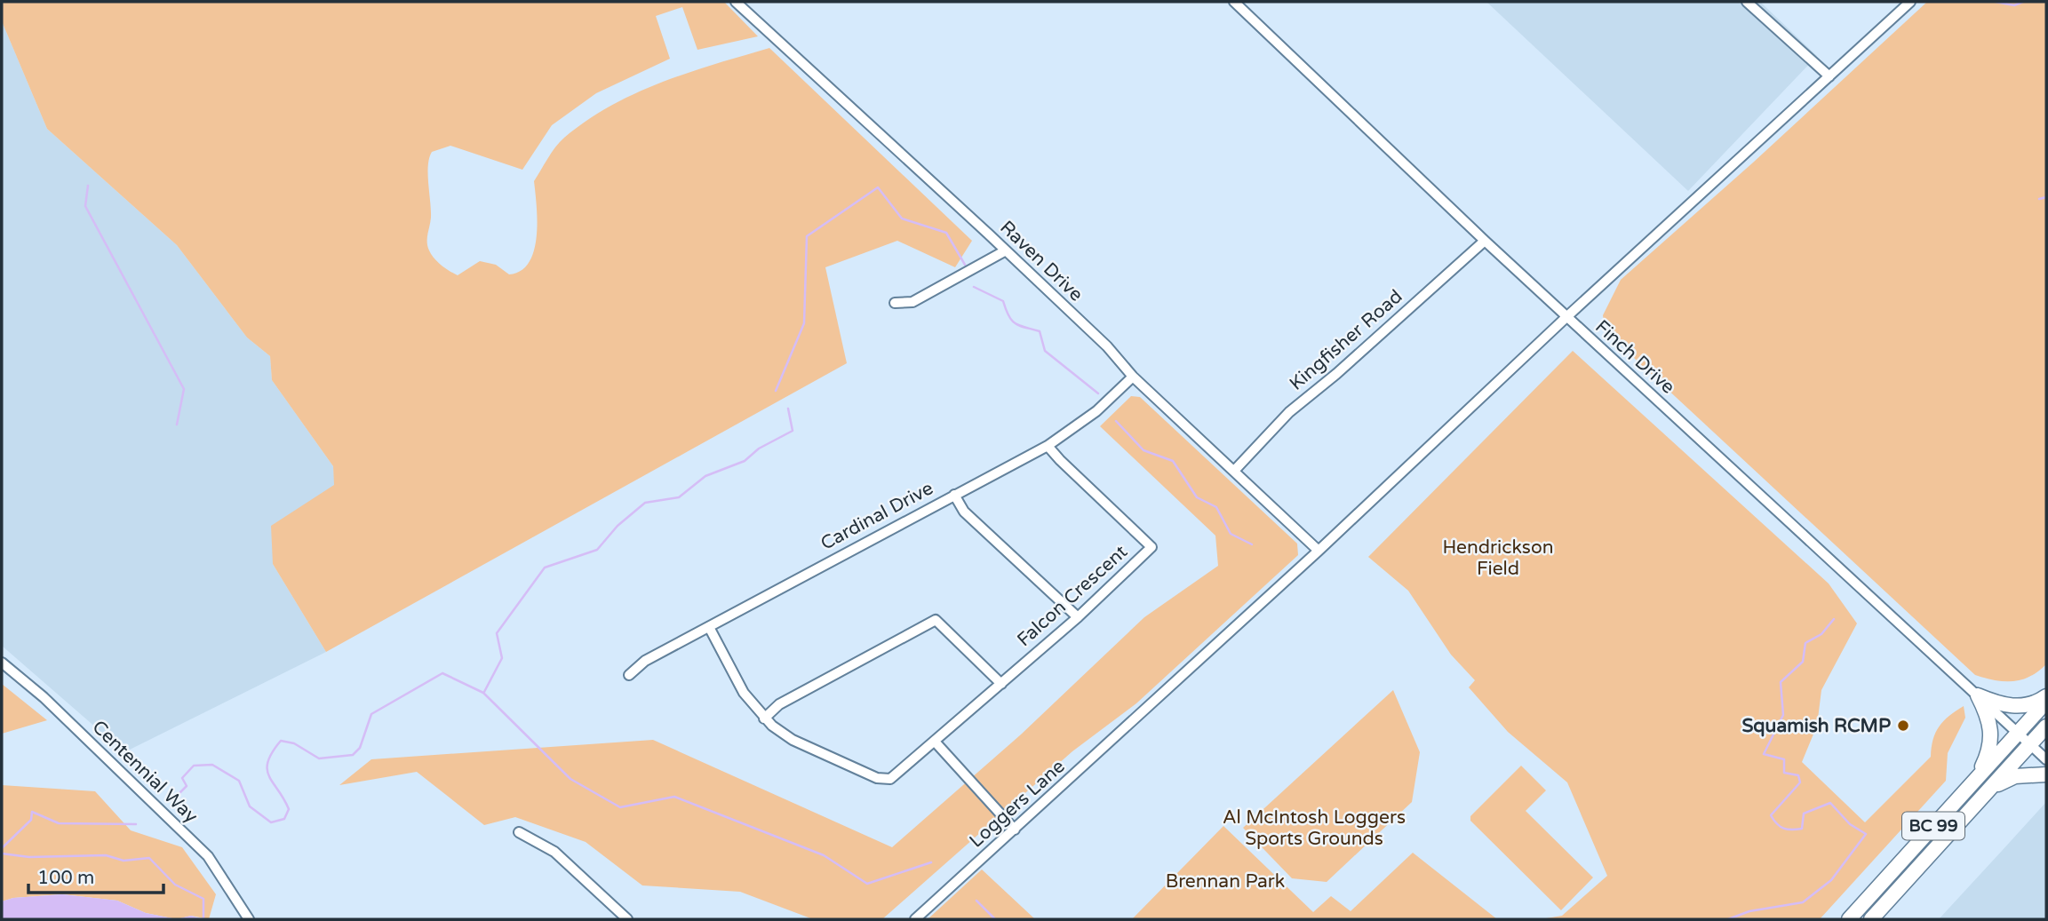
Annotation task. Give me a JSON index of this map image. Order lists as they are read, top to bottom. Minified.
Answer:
{"streets":{"highway":["BC 99"],"street":["Raven Drive","Kingfisher Road","Finch Drive","Cardinal Drive","Falcon Crescent","Centennial Way","Loggers Lane"]},"crossings":[["Raven Drive","Kingfisher Road"],["Raven Drive","Cardinal Drive"],["Raven Drive","Loggers Lane"],["Kingfisher Road","Finch Drive"],["Finch Drive","Loggers Lane"],["Finch Drive","BC 99"],["Cardinal Drive","Falcon Crescent"]],"parks":["Hendrickson Field","Al McIntosh Loggers Sports Grounds","Brennan Park"],"places":["Squamish RCMP"],"scale_bar":"100 m"}
